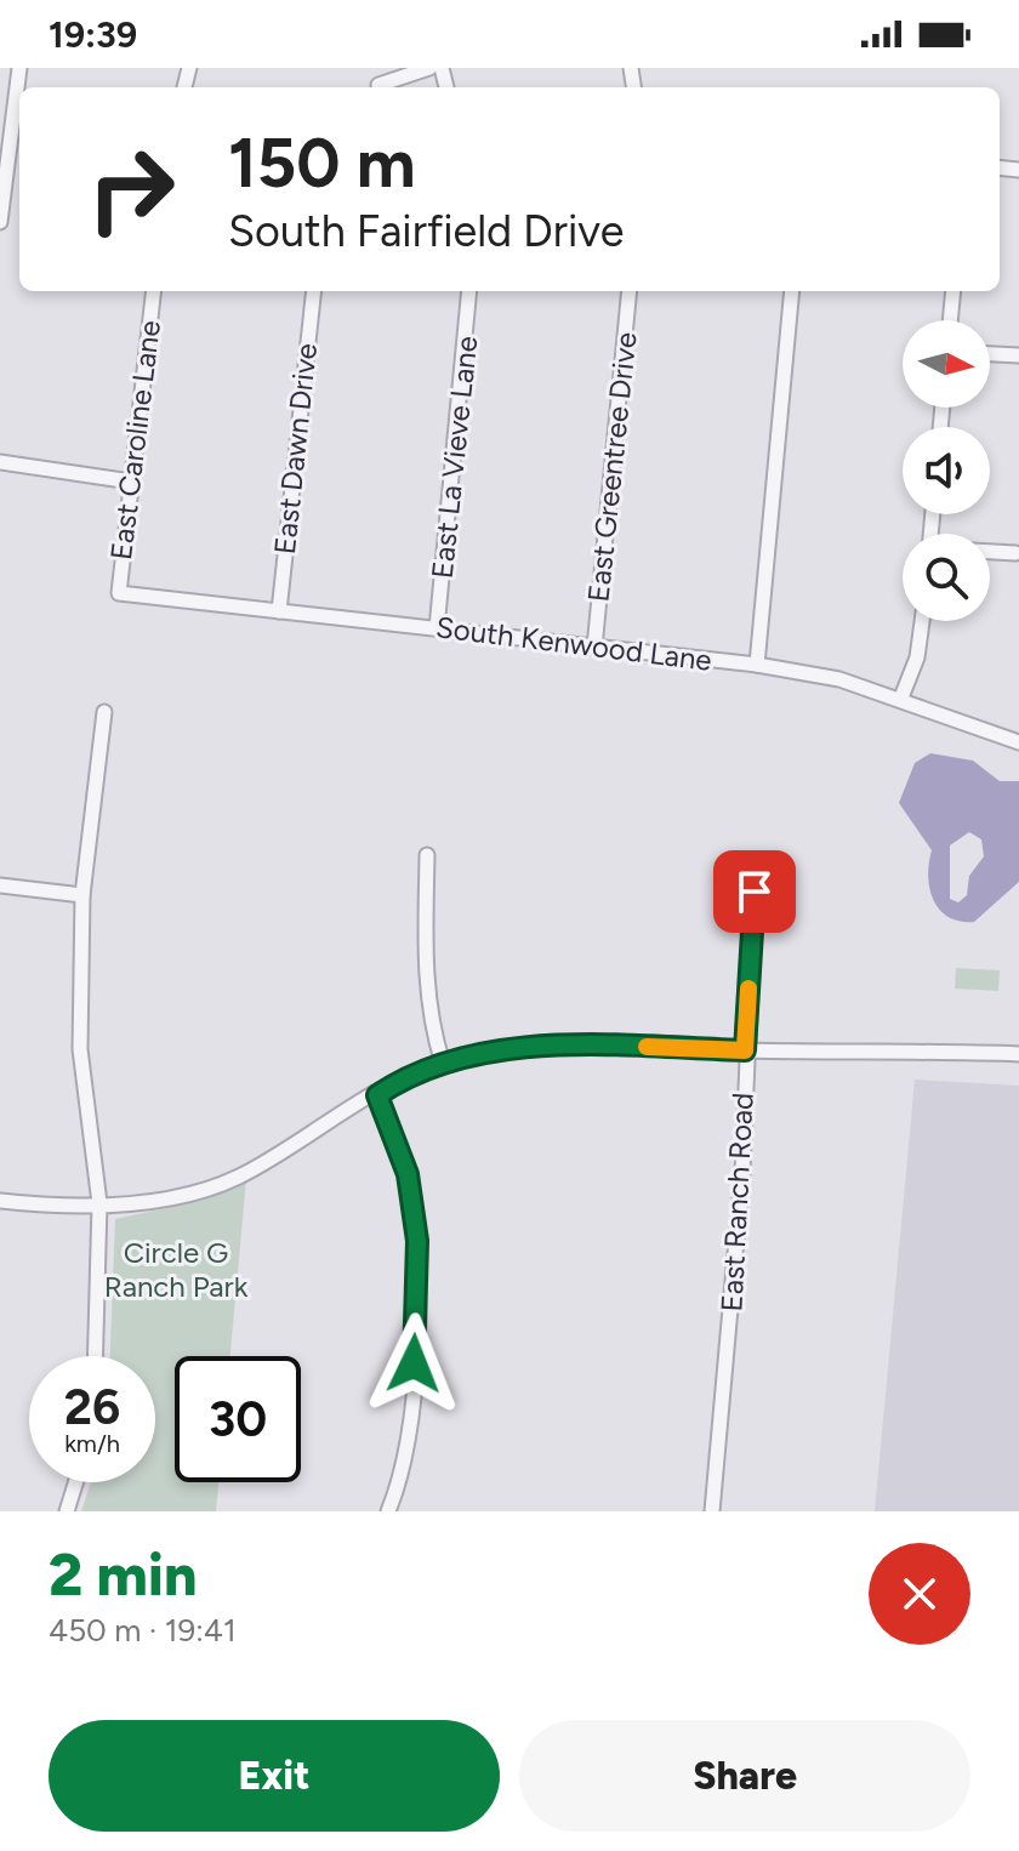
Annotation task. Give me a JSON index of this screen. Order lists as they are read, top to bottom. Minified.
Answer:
{"streets":{"street":["East Caroline Lane","East Dawn Drive","East La Vieve Lane","East Greentree Drive","South Kenwood Lane","East Ranch Road"]},"crossings":[["East Caroline Lane","South Kenwood Lane"],["East Dawn Drive","South Kenwood Lane"],["East La Vieve Lane","South Kenwood Lane"],["East Greentree Drive","South Kenwood Lane"]],"parks":["Circle G Ranch Park"],"north":"right","page":{"status":"19:39","turn":["150 m","South Fairfield Drive"],"speed":"26 km/h","limit":"30","heading":["2 min","450 m · 19:41"],"buttons":["Exit","Share"]}}
